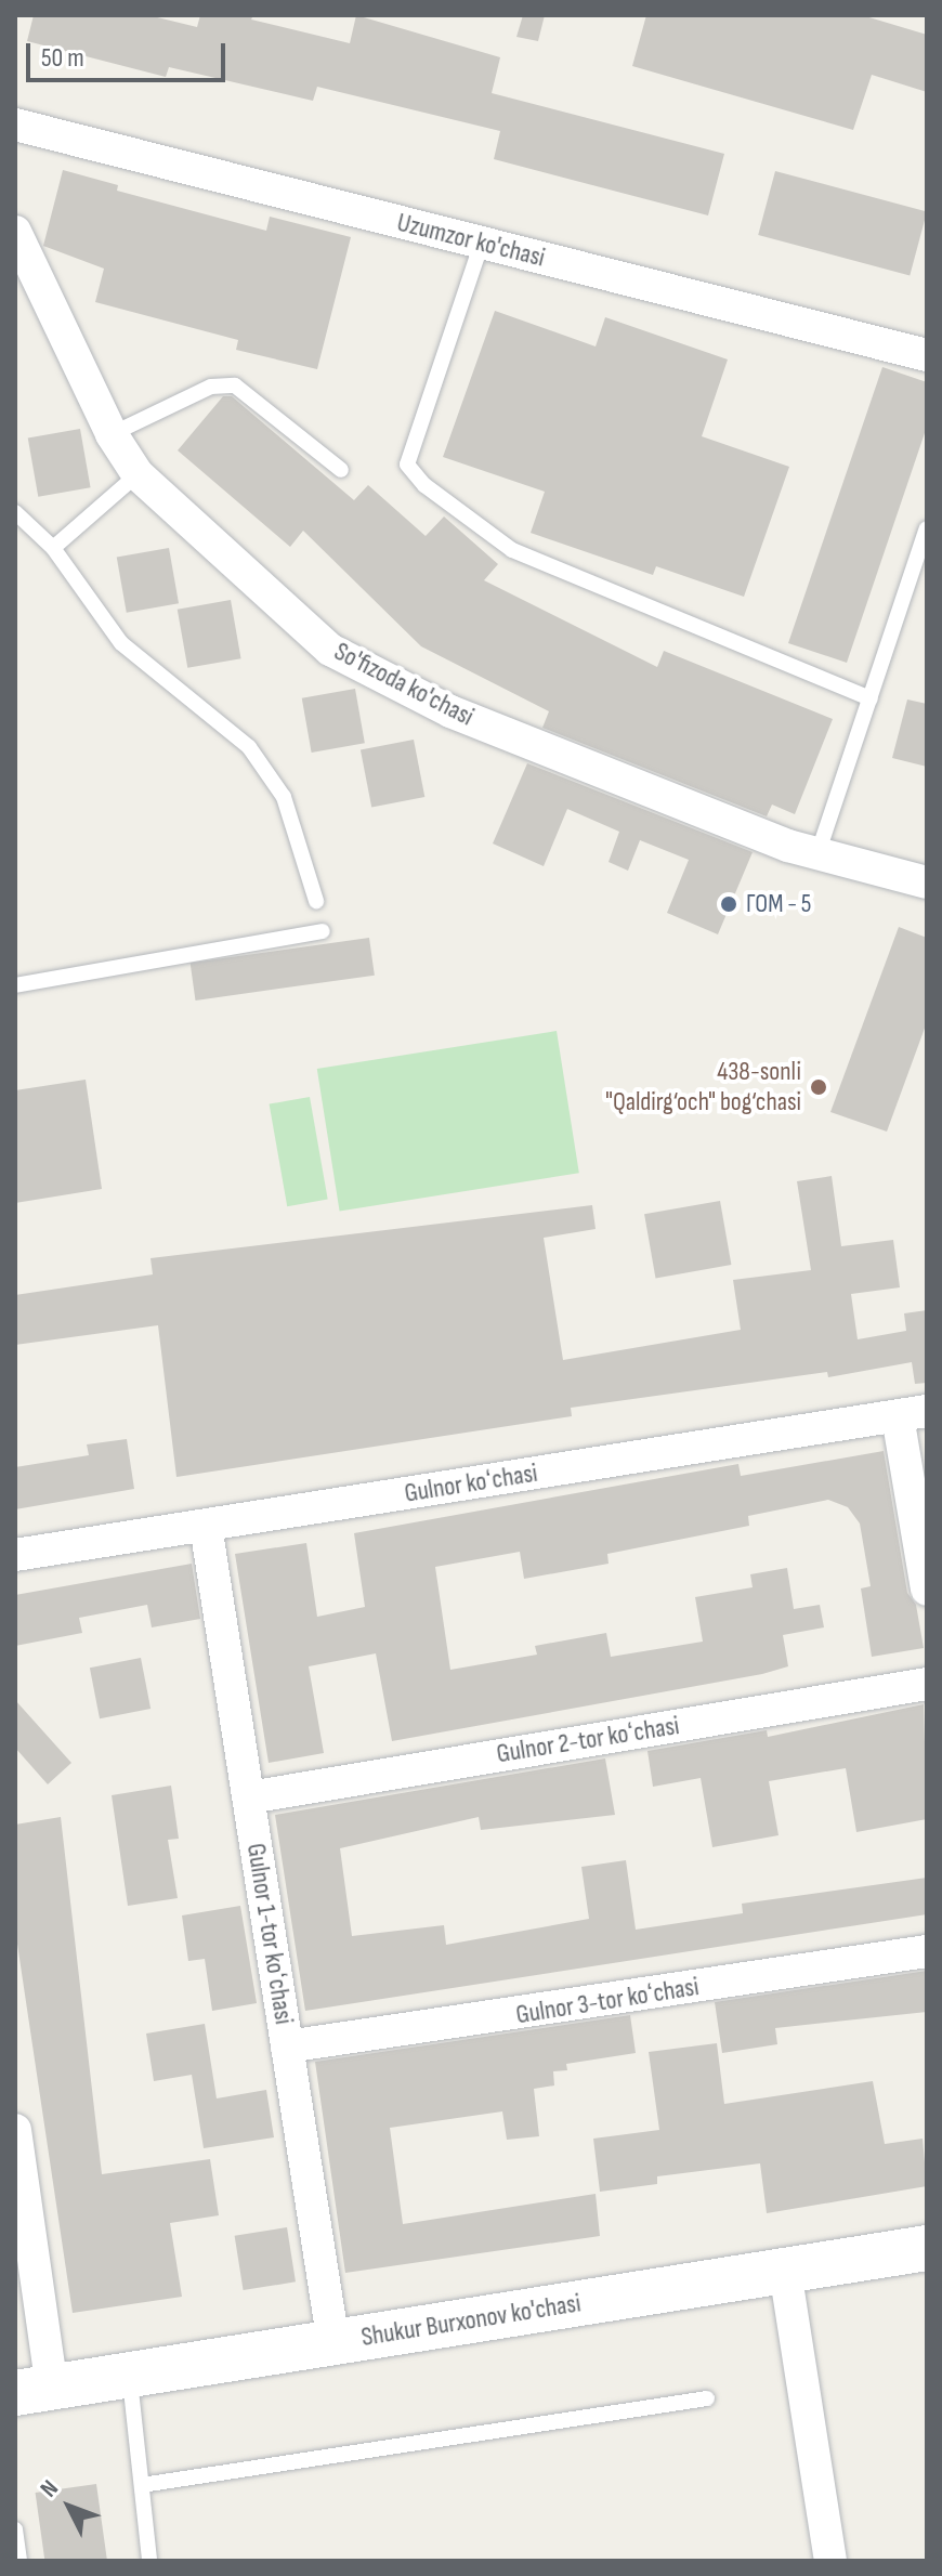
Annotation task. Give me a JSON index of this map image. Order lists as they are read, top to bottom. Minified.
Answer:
{"streets":{"street":["Uzumzor ko'chasi","So'fizoda ko'chasi","Gulnor koʻchasi","Gulnor 2-tor koʻchasi","Gulnor 1-tor koʻchasi","Gulnor 3-tor koʻchasi","Shukur Burxonov ko'chasi"]},"crossings":[["Gulnor koʻchasi","Gulnor 1-tor koʻchasi"],["Gulnor 2-tor koʻchasi","Gulnor 1-tor koʻchasi"],["Gulnor 1-tor koʻchasi","Gulnor 3-tor koʻchasi"],["Gulnor 1-tor koʻchasi","Shukur Burxonov ko'chasi"]],"places":["ГОМ - 5","438-sonli \"Qaldirg‘och\" bog‘chasi"],"scale_bar":"50 m","north":"top left"}
